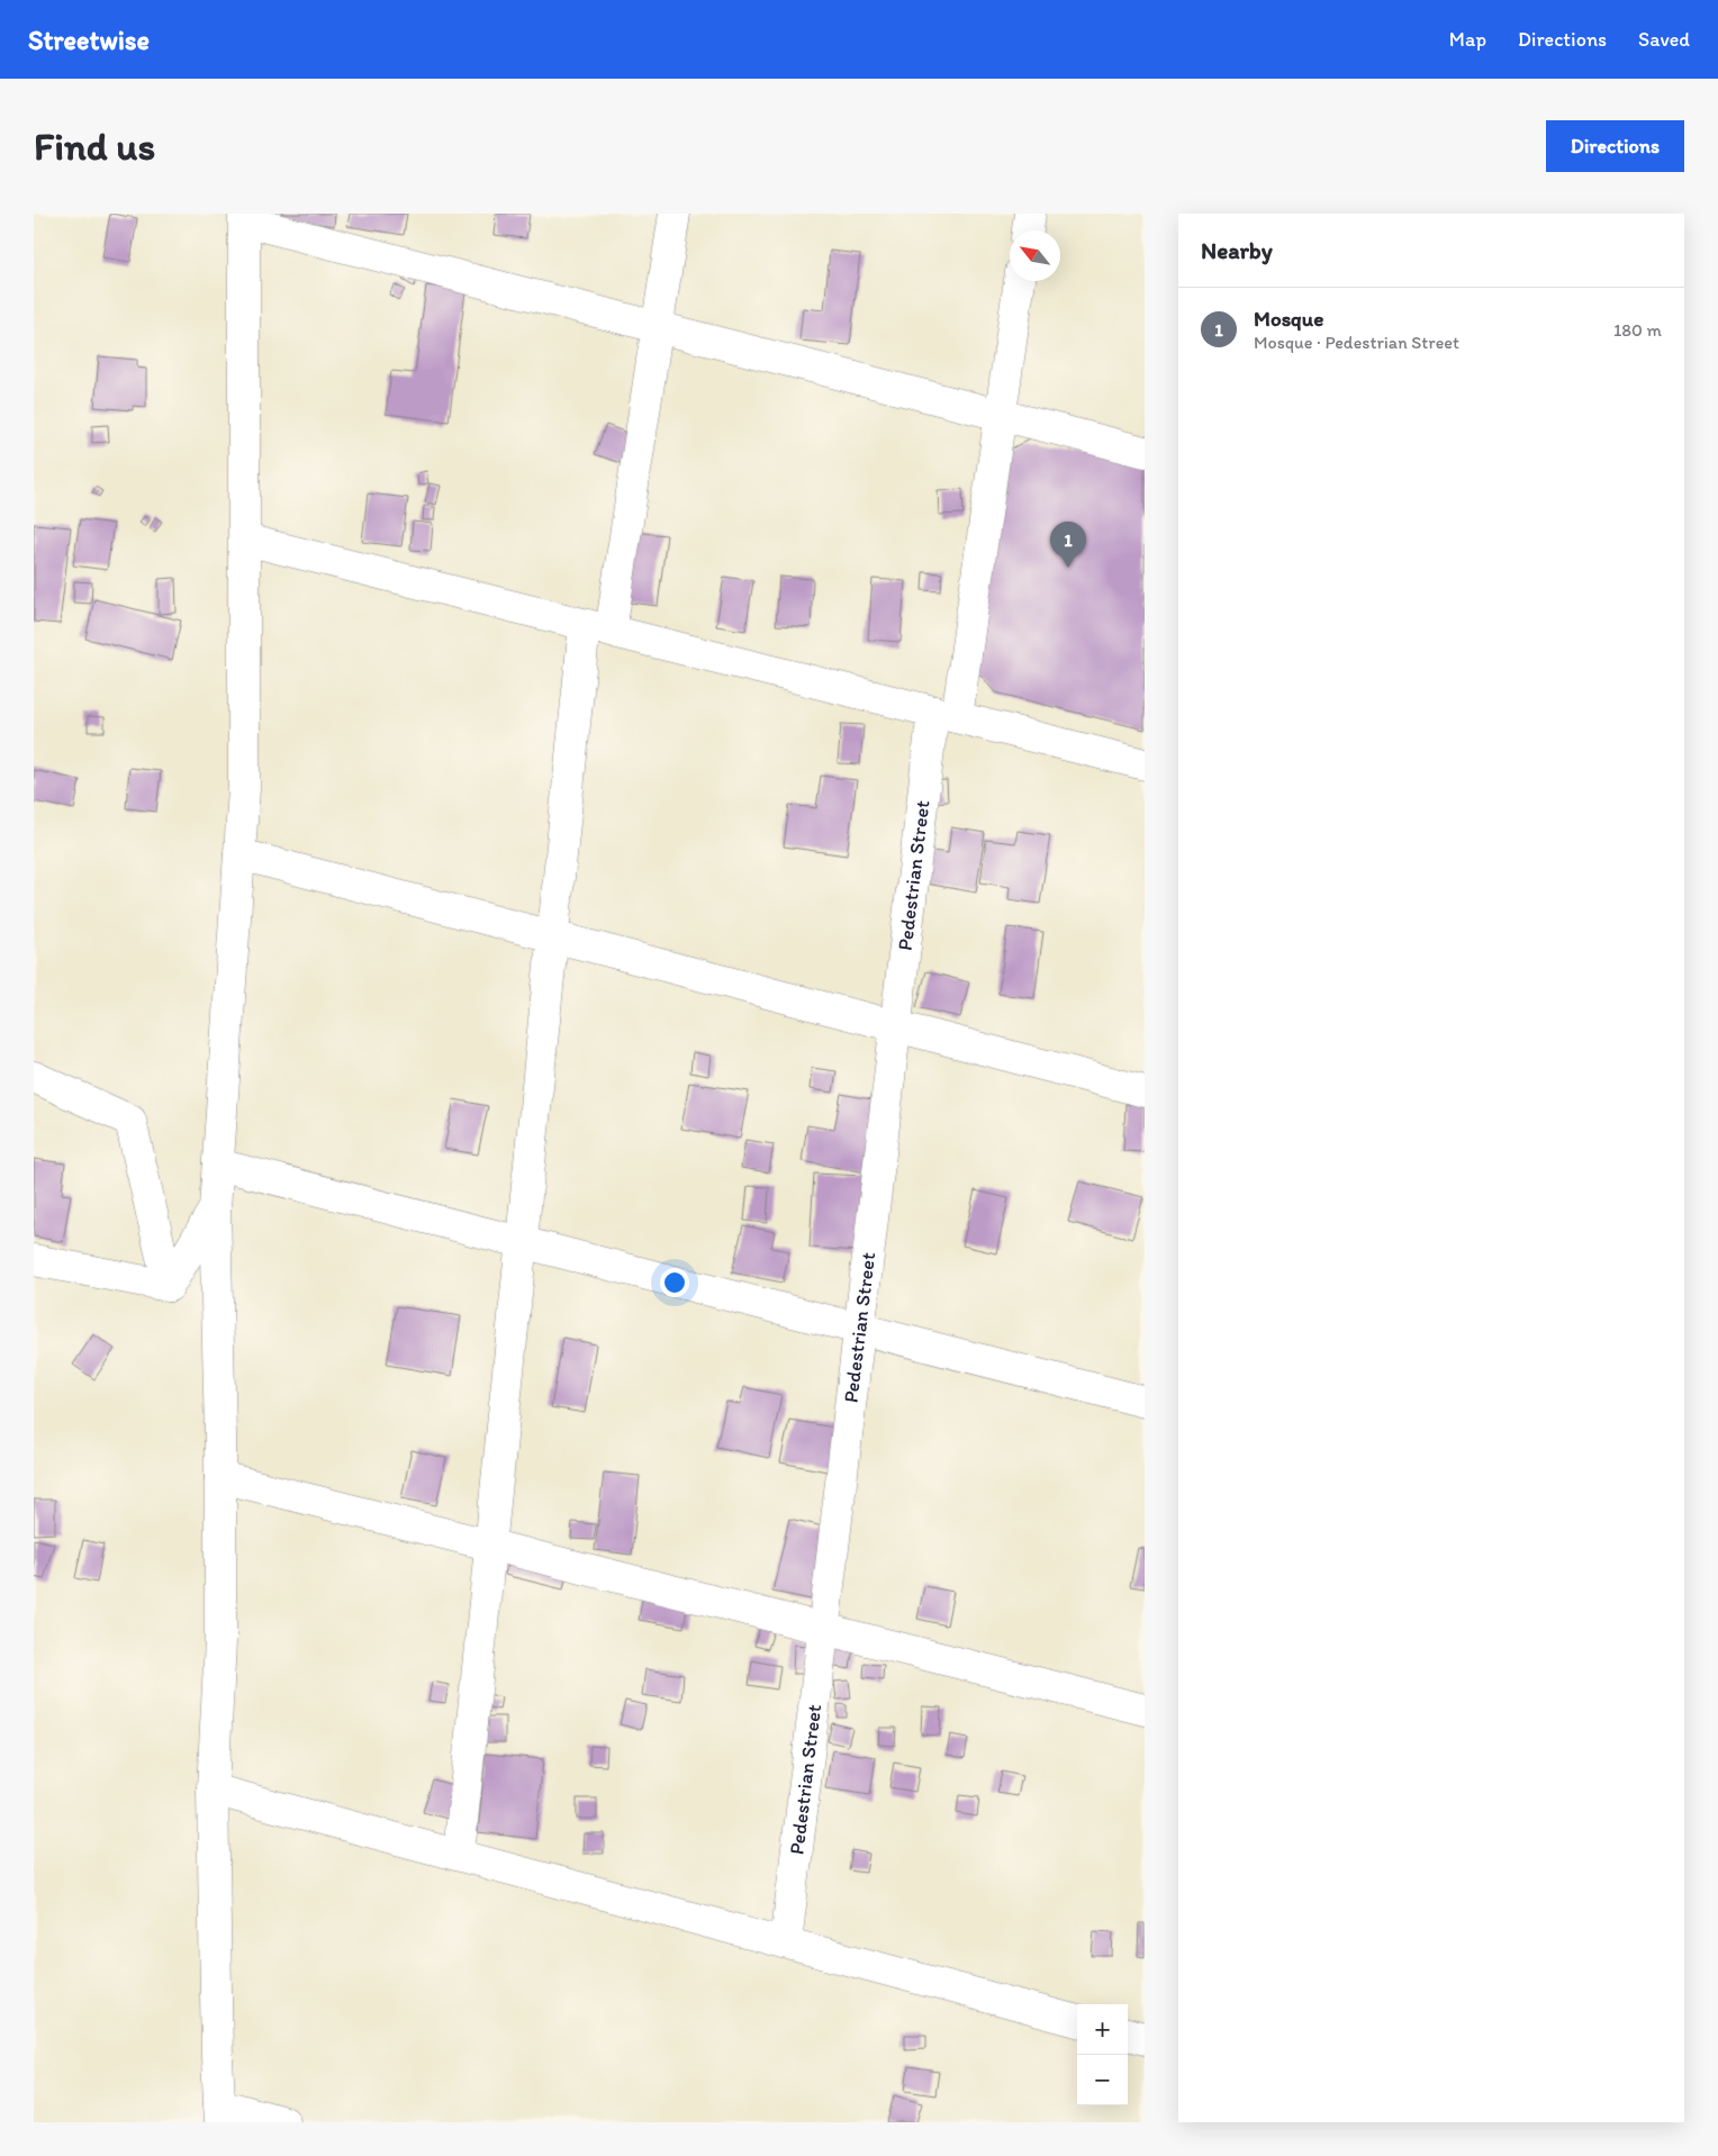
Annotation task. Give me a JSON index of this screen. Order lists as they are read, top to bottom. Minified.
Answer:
{"streets":{"street":["Pedestrian Street"]},"north":"top left","page":{"header":"Streetwise","nav":["Map","Directions","Saved"],"buttons":"Directions","title":"Find us","heading":"Nearby","list":[{"mark":"1","name":"Mosque","note":"Mosque · Pedestrian Street","value":"180 m"}],"pins":"1","map_buttons":["+","−"]}}
